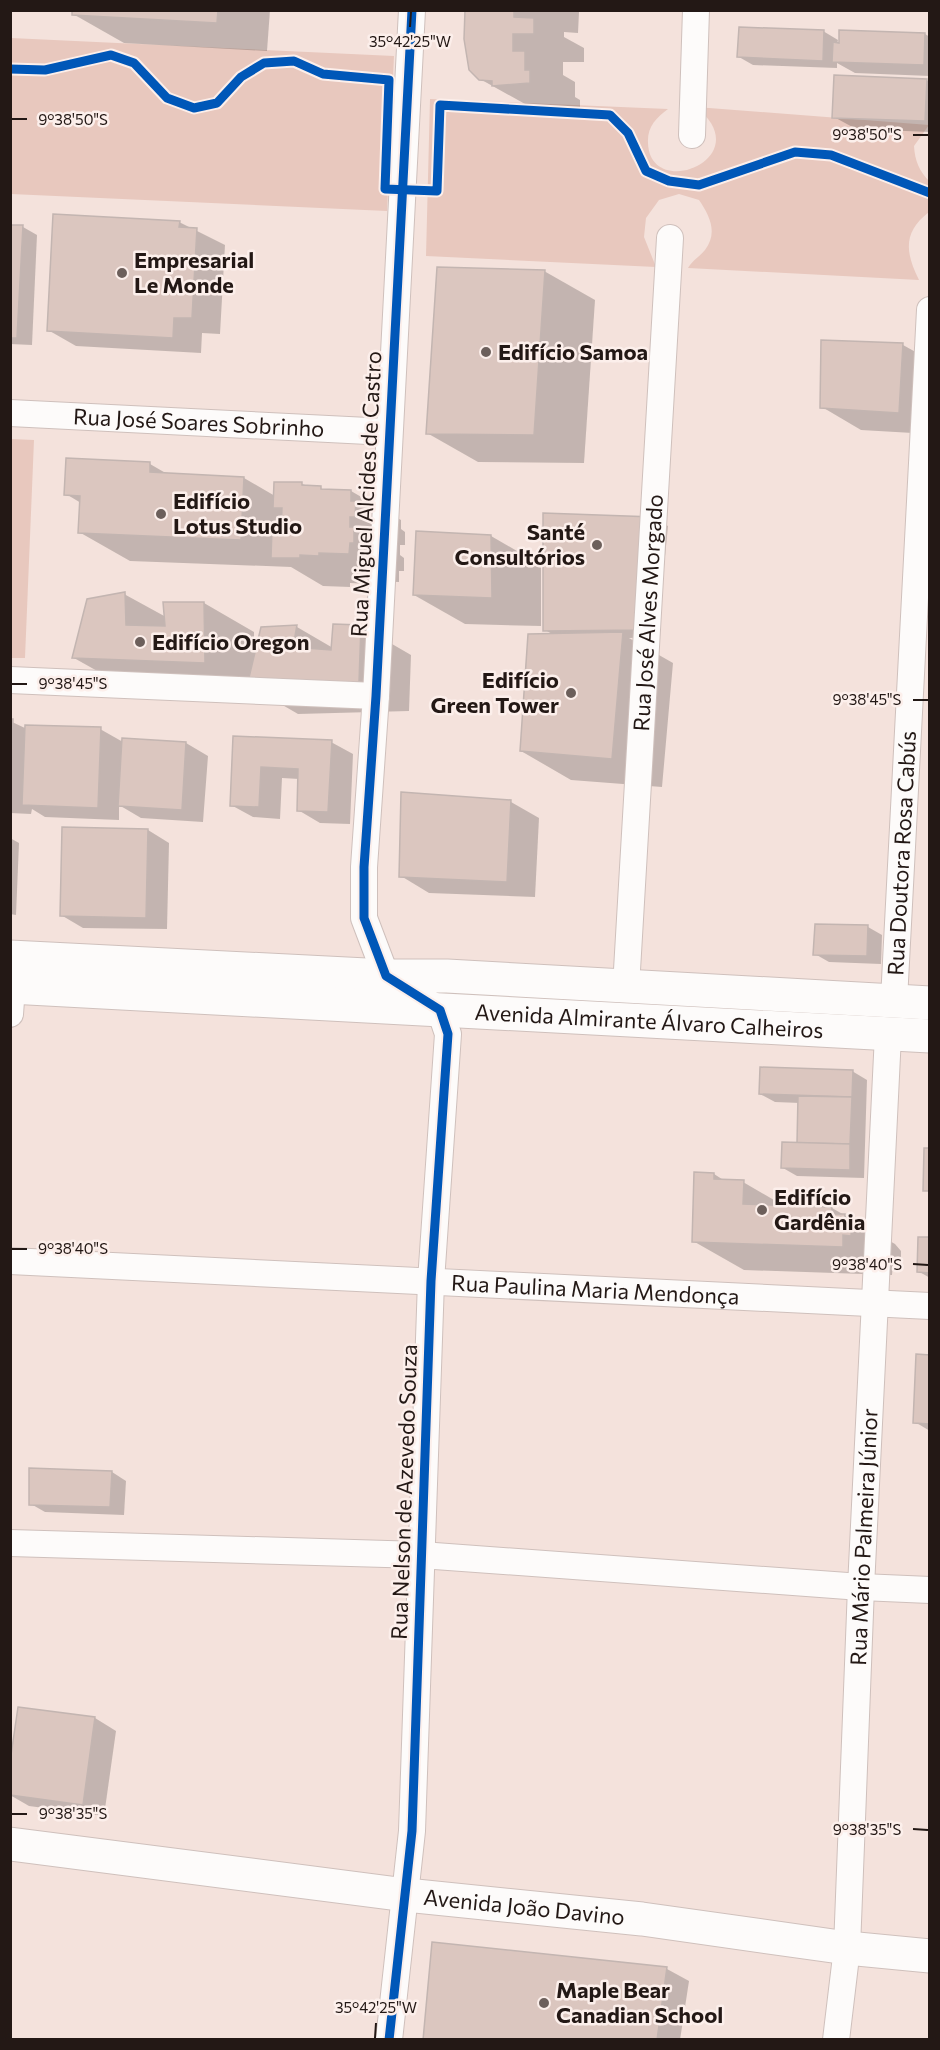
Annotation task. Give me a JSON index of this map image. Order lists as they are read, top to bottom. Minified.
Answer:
{"streets":{"main road":["Avenida Almirante Álvaro Calheiros","Avenida João Davino"],"street":["Rua José Soares Sobrinho","Rua Miguel Alcides de Castro","Rua José Alves Morgado","Rua Doutora Rosa Cabús","Rua Paulina Maria Mendonça","Rua Nelson de Azevedo Souza","Rua Mário Palmeira Júnior"]},"crossings":[["Rua José Soares Sobrinho","Rua Miguel Alcides de Castro"],["Rua Miguel Alcides de Castro","Avenida Almirante Álvaro Calheiros"],["Rua José Alves Morgado","Avenida Almirante Álvaro Calheiros"],["Rua Doutora Rosa Cabús","Avenida Almirante Álvaro Calheiros"],["Avenida Almirante Álvaro Calheiros","Rua Nelson de Azevedo Souza"],["Avenida Almirante Álvaro Calheiros","Rua Mário Palmeira Júnior"],["Rua Paulina Maria Mendonça","Rua Nelson de Azevedo Souza"],["Rua Paulina Maria Mendonça","Rua Mário Palmeira Júnior"],["Rua Nelson de Azevedo Souza","Avenida João Davino"],["Rua Mário Palmeira Júnior","Avenida João Davino"]],"places":["Empresarial Le Monde","Edifício Samoa","Edifício Lotus Studio","Santé Consultórios","Edifício Oregon","Edifício Green Tower","Edifício Gardênia","Maple Bear Canadian School"],"coordinates":["35°42'25\"W","9°38'50\"S","9°38'45\"S","9°38'40\"S","9°38'35\"S"]}
